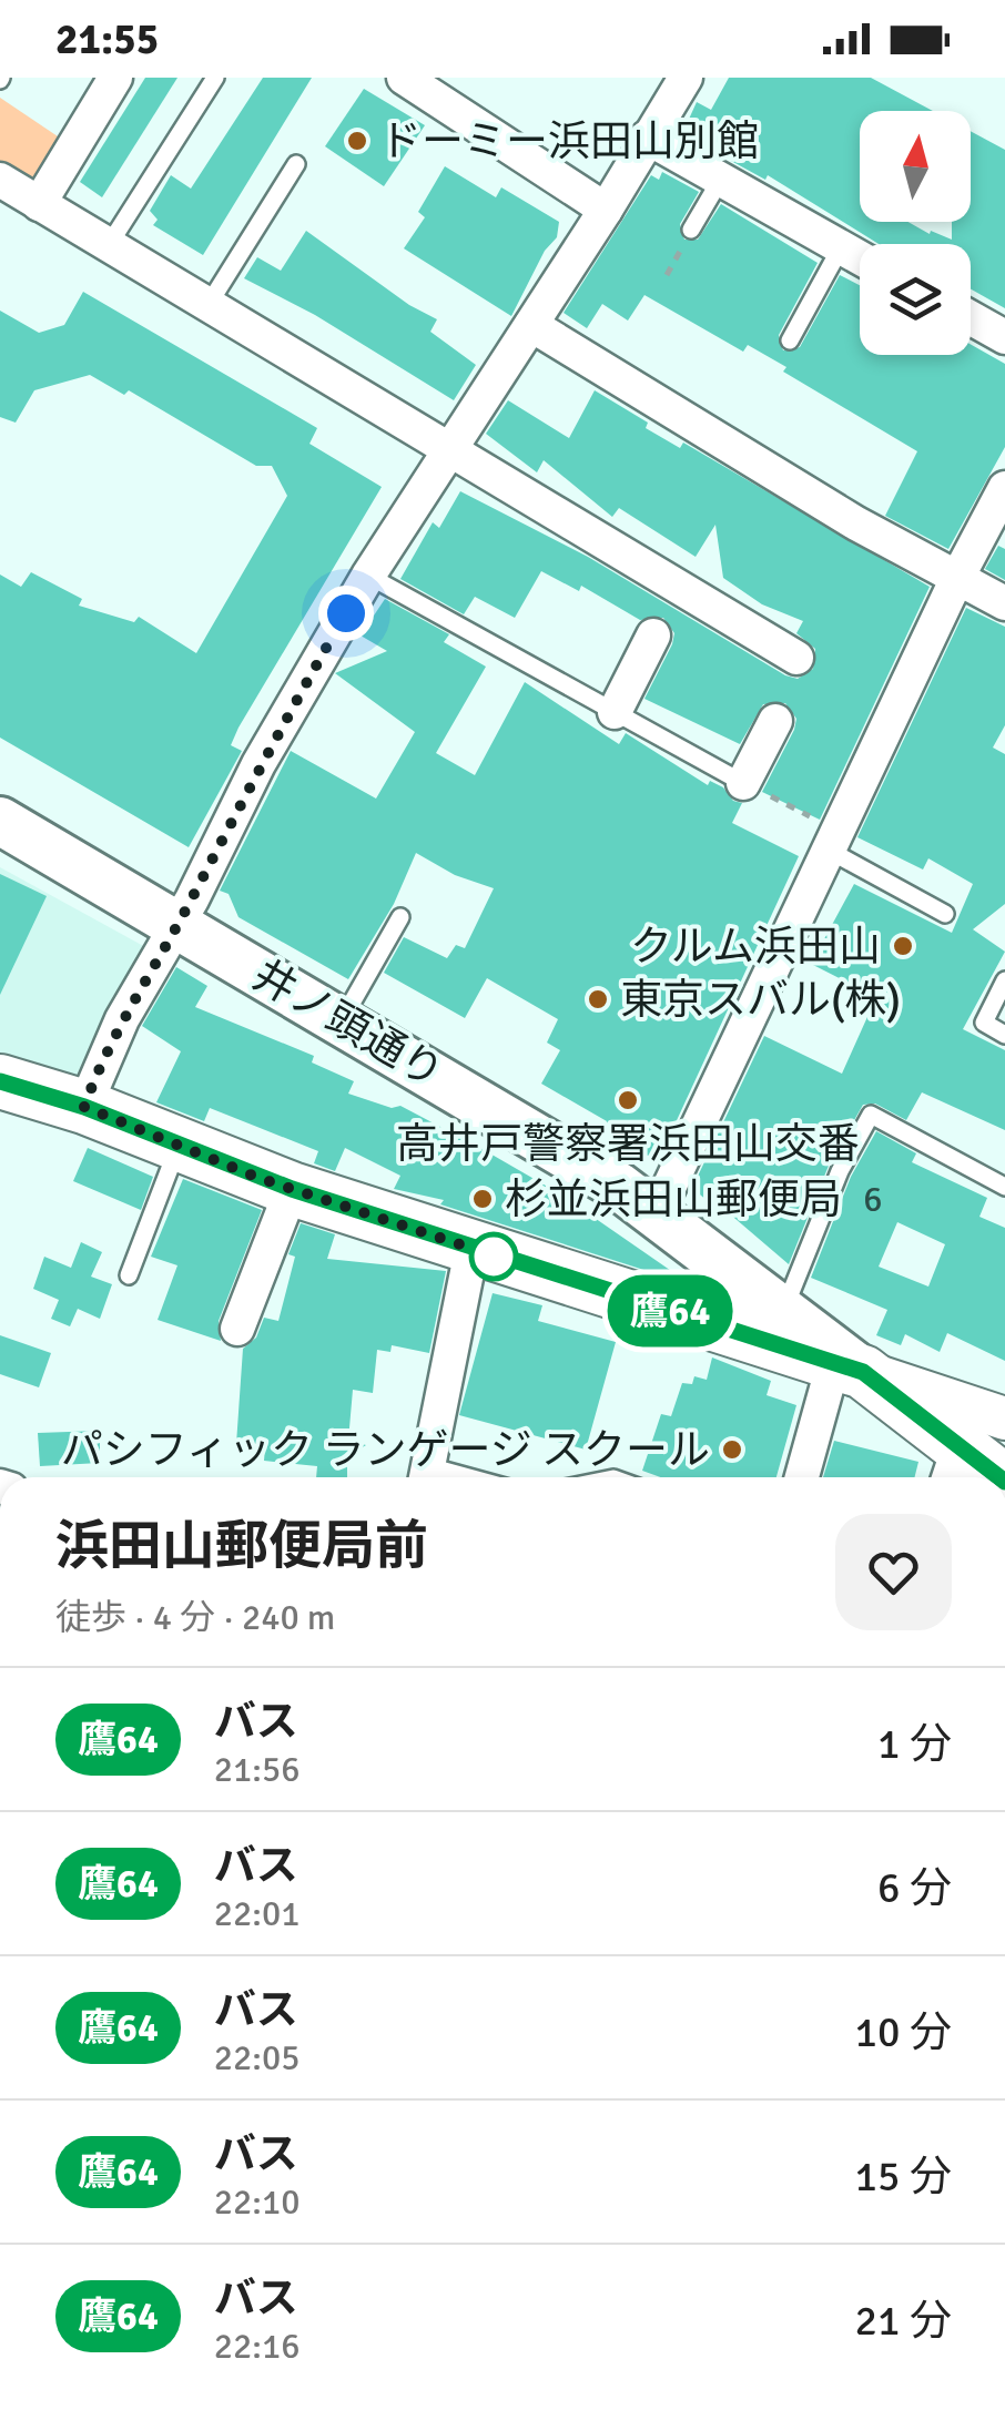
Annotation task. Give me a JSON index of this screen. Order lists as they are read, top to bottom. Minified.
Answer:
{"streets":{"main road":["井ノ頭通り"]},"places":["ドーミー浜田山別館","クルム浜田山","東京スバル(株)","高井戸警察署浜田山交番","杉並浜田山郵便局","パシフィック ランゲージ スクール"],"lines":["bus line 鷹64"],"house_numbers":["6"],"north":"top","page":{"status":"21:55","on_map":"鷹64","heading":["浜田山郵便局前","徒歩 · 4 分 · 240 m"],"list":[{"mark":"鷹64","name":"バス","note":"21:56","value":"1 分"},{"mark":"鷹64","name":"バス","note":"22:01","value":"6 分"},{"mark":"鷹64","name":"バス","note":"22:05","value":"10 分"},{"mark":"鷹64","name":"バス","note":"22:10","value":"15 分"},{"mark":"鷹64","name":"バス","note":"22:16","value":"21 分"}]}}
